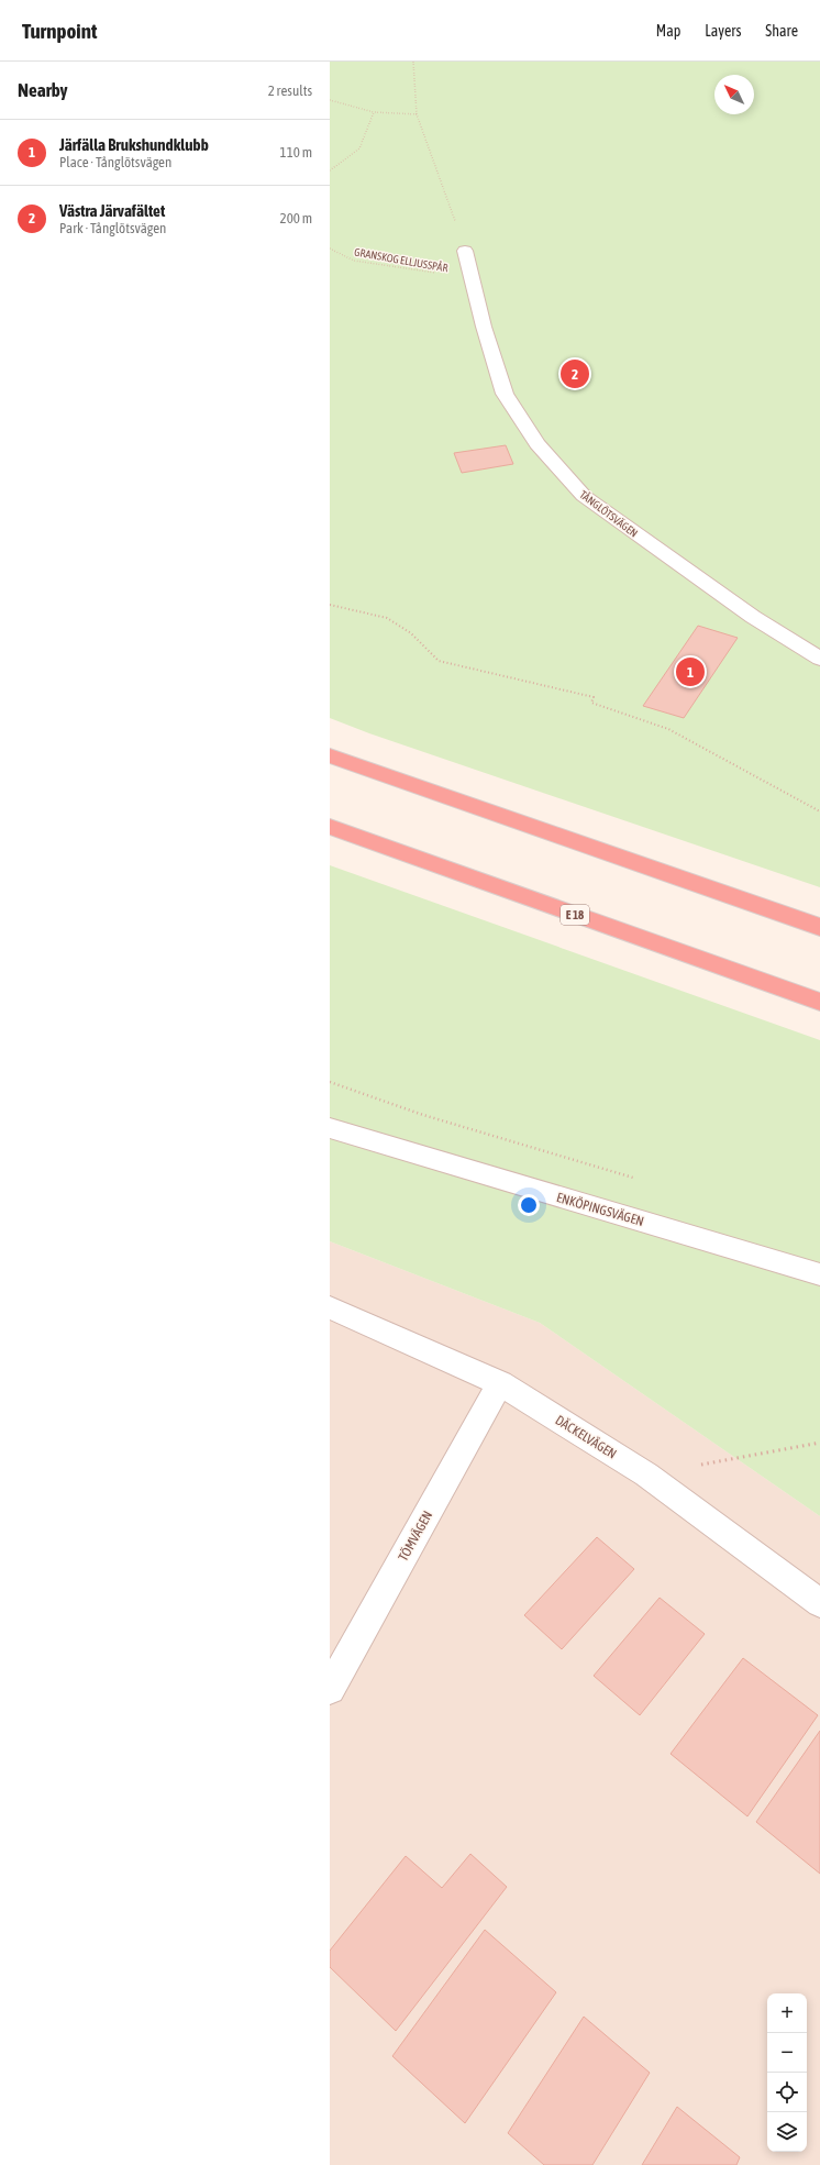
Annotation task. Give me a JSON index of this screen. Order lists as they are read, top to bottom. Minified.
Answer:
{"streets":{"highway":["E 18"],"street":["TÅNGLÖTSVÄGEN","ENKÖPINGSVÄGEN","DÄCKELVÄGEN","TÖMVÄGEN"],"path":["GRANSKOG ELLJUSSPÅR"]},"crossings":[["GRANSKOG ELLJUSSPÅR","TÅNGLÖTSVÄGEN"],["DÄCKELVÄGEN","TÖMVÄGEN"]],"north":"top left","page":{"header":"Turnpoint","nav":["Map","Layers","Share"],"heading":["Nearby","2 results"],"list":[{"mark":"1","name":"Järfälla Brukshundklubb","note":"Place · Tånglötsvägen","value":"110 m"},{"mark":"2","name":"Västra Järvafältet","note":"Park · Tånglötsvägen","value":"200 m"}],"pins":["2","1"],"map_buttons":["+","−"]}}
